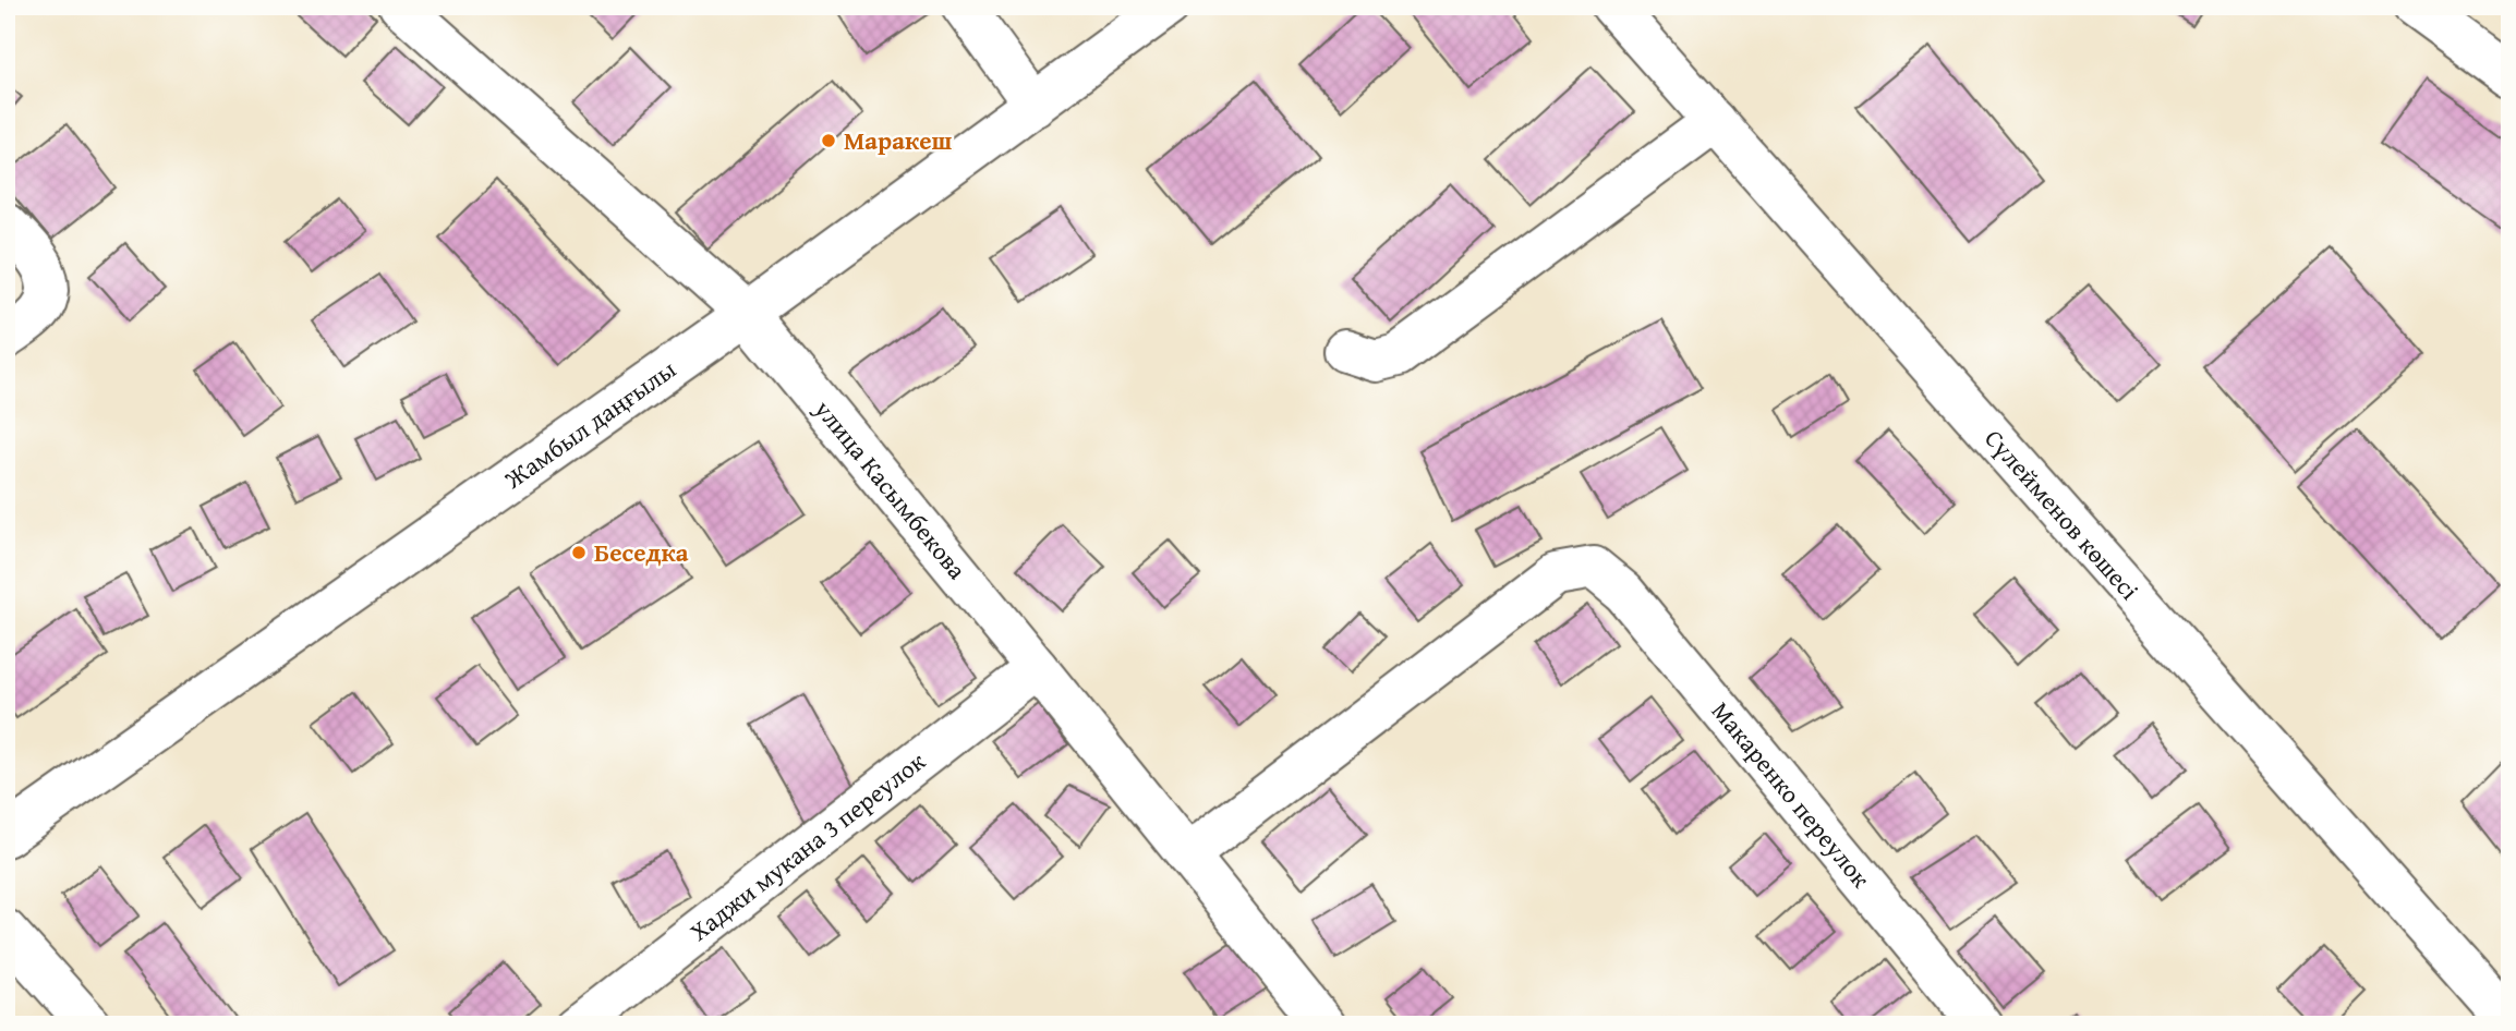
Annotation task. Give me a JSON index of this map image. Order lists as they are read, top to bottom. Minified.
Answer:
{"streets":{"street":["Жамбыл даңғылы","улица Касымбекова","Сүлейменов көшесі","Макаренко переулок","Хаджи мукана 3 переулок"]},"crossings":[["Жамбыл даңғылы","улица Касымбекова"],["улица Касымбекова","Макаренко переулок"],["улица Касымбекова","Хаджи мукана 3 переулок"]],"places":["Маракеш","Беседка"]}
